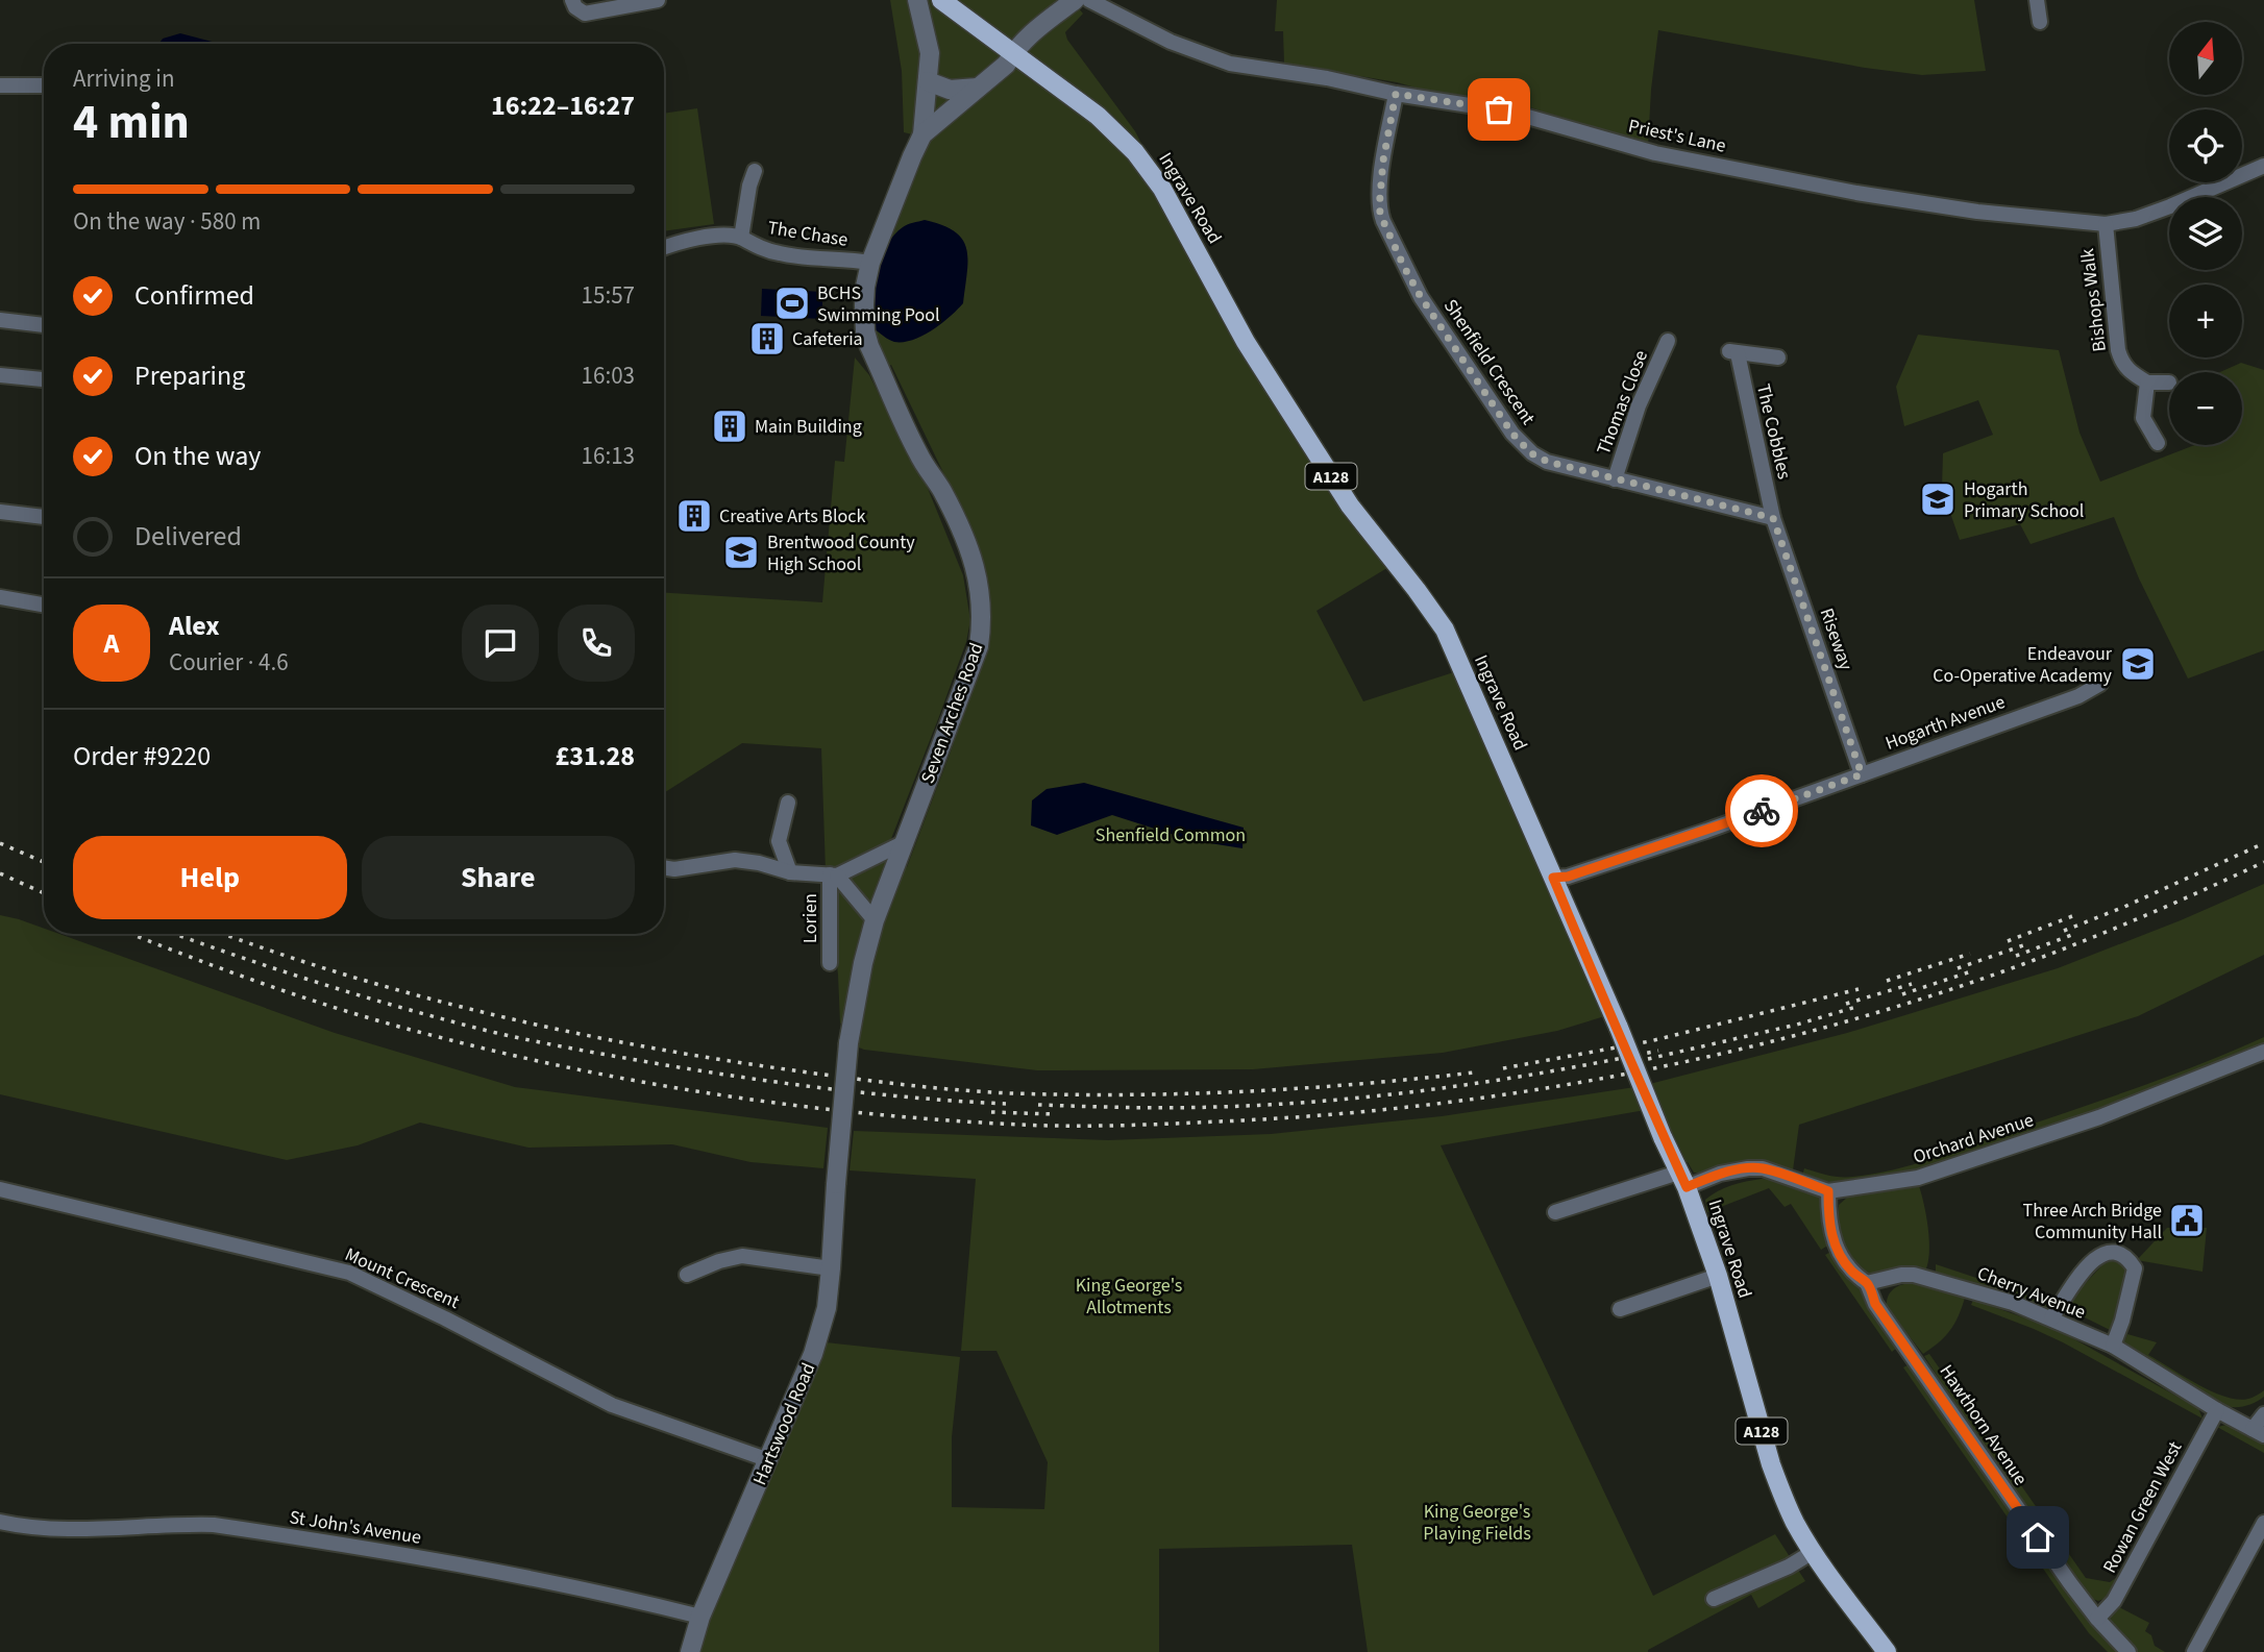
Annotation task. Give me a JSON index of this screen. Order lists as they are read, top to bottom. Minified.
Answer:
{"streets":{"main road":["Ingrave Road","A128"],"street":["Priest's Lane","The Chase","Bishops Walk","Shenfield Crescent","Thomas Close","The Cobbles","Riseway","Seven Arches Road","Hogarth Avenue","Lorien","Orchard Avenue","Mount Crescent","Cherry Avenue","Hartswood Road","Hawthorn Avenue","Rowan Green West","St John's Avenue"]},"crossings":[["Priest's Lane","Bishops Walk"],["Priest's Lane","Shenfield Crescent"],["Ingrave Road","Seven Arches Road"],["Ingrave Road","Hogarth Avenue"],["Ingrave Road","Orchard Avenue"],["The Chase","Seven Arches Road"],["Shenfield Crescent","Thomas Close"],["Shenfield Crescent","The Cobbles"],["Shenfield Crescent","Riseway"],["The Cobbles","Riseway"],["Riseway","Hogarth Avenue"],["Seven Arches Road","Hartswood Road"],["Mount Crescent","Hartswood Road"],["Cherry Avenue","Hawthorn Avenue"],["Cherry Avenue","Rowan Green West"],["Hartswood Road","St John's Avenue"],["Hawthorn Avenue","Rowan Green West"]],"parks":["Shenfield Common","King George's Allotments","King George's Playing Fields"],"places":{"sports":["BCHS Swimming Pool"],"building":["Cafeteria","Main Building","Creative Arts Block"],"school or university":["Hogarth Primary School","Brentwood County High School","Endeavour Co-Operative Academy"],"public building":["Three Arch Bridge Community Hall"]},"north":"top","page":{"map_buttons":["+","−"],"heading":["4 min","Arriving in","16:22–16:27"],"panel":["Alex","Courier · 4.6","Order #9220","£31.28"],"bar":"On the way · 580 m","list":[["Confirmed","15:57"],["Preparing","16:03"],["On the way","16:13"],"Delivered"],"round":"A","buttons":["Help","Share"]}}
